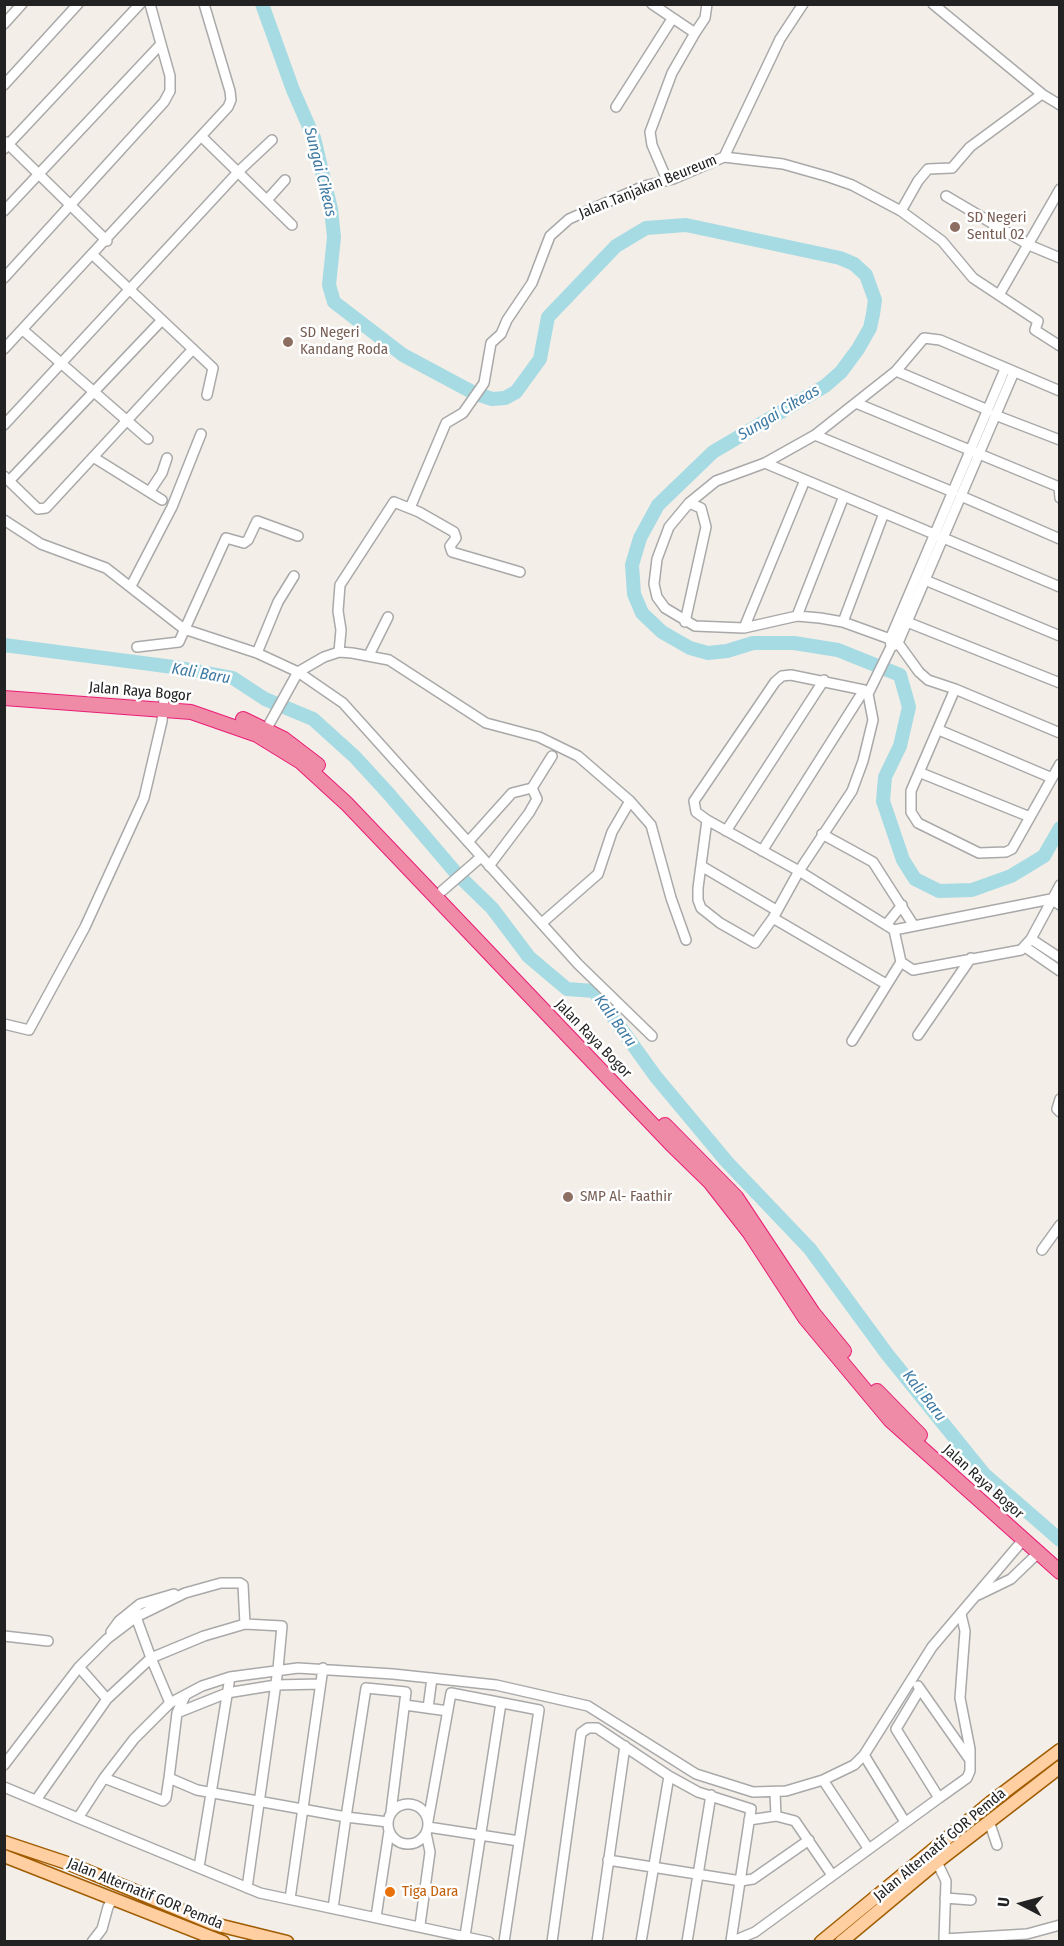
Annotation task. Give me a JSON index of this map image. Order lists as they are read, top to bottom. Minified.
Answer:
{"streets":{"highway":["Jalan Raya Bogor"],"main road":["Jalan Alternatif GOR Pemda"],"street":["Jalan Tanjakan Beureum"]},"water":["Sungai Cikeas","Kali Baru"],"places":["SD Negeri Sentul 02","SD Negeri Kandang Roda","SMP Al- Faathir","Tiga Dara"],"north":"left"}
